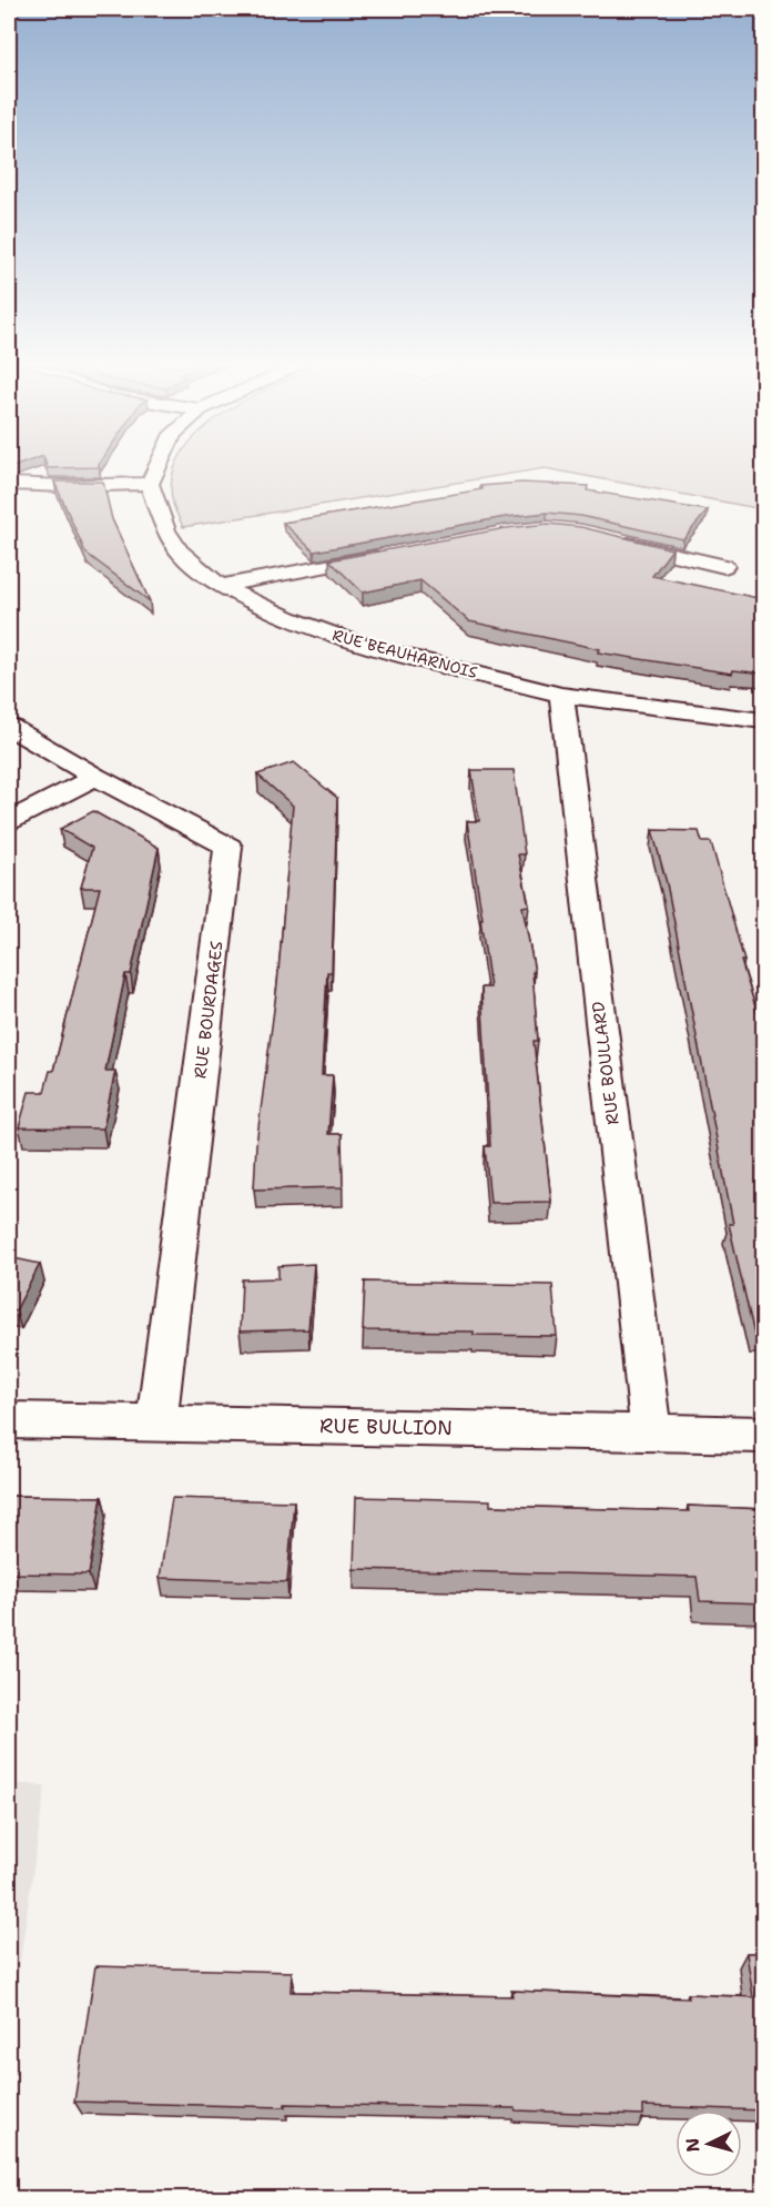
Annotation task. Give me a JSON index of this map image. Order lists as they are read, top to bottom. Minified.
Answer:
{"streets":{"street":["RUE BEAUHARNOIS","RUE BOURDAGES","RUE BOULLARD","RUE BULLION"]},"crossings":[["RUE BEAUHARNOIS","RUE BOULLARD"],["RUE BOURDAGES","RUE BULLION"],["RUE BOULLARD","RUE BULLION"]],"north":"left"}
